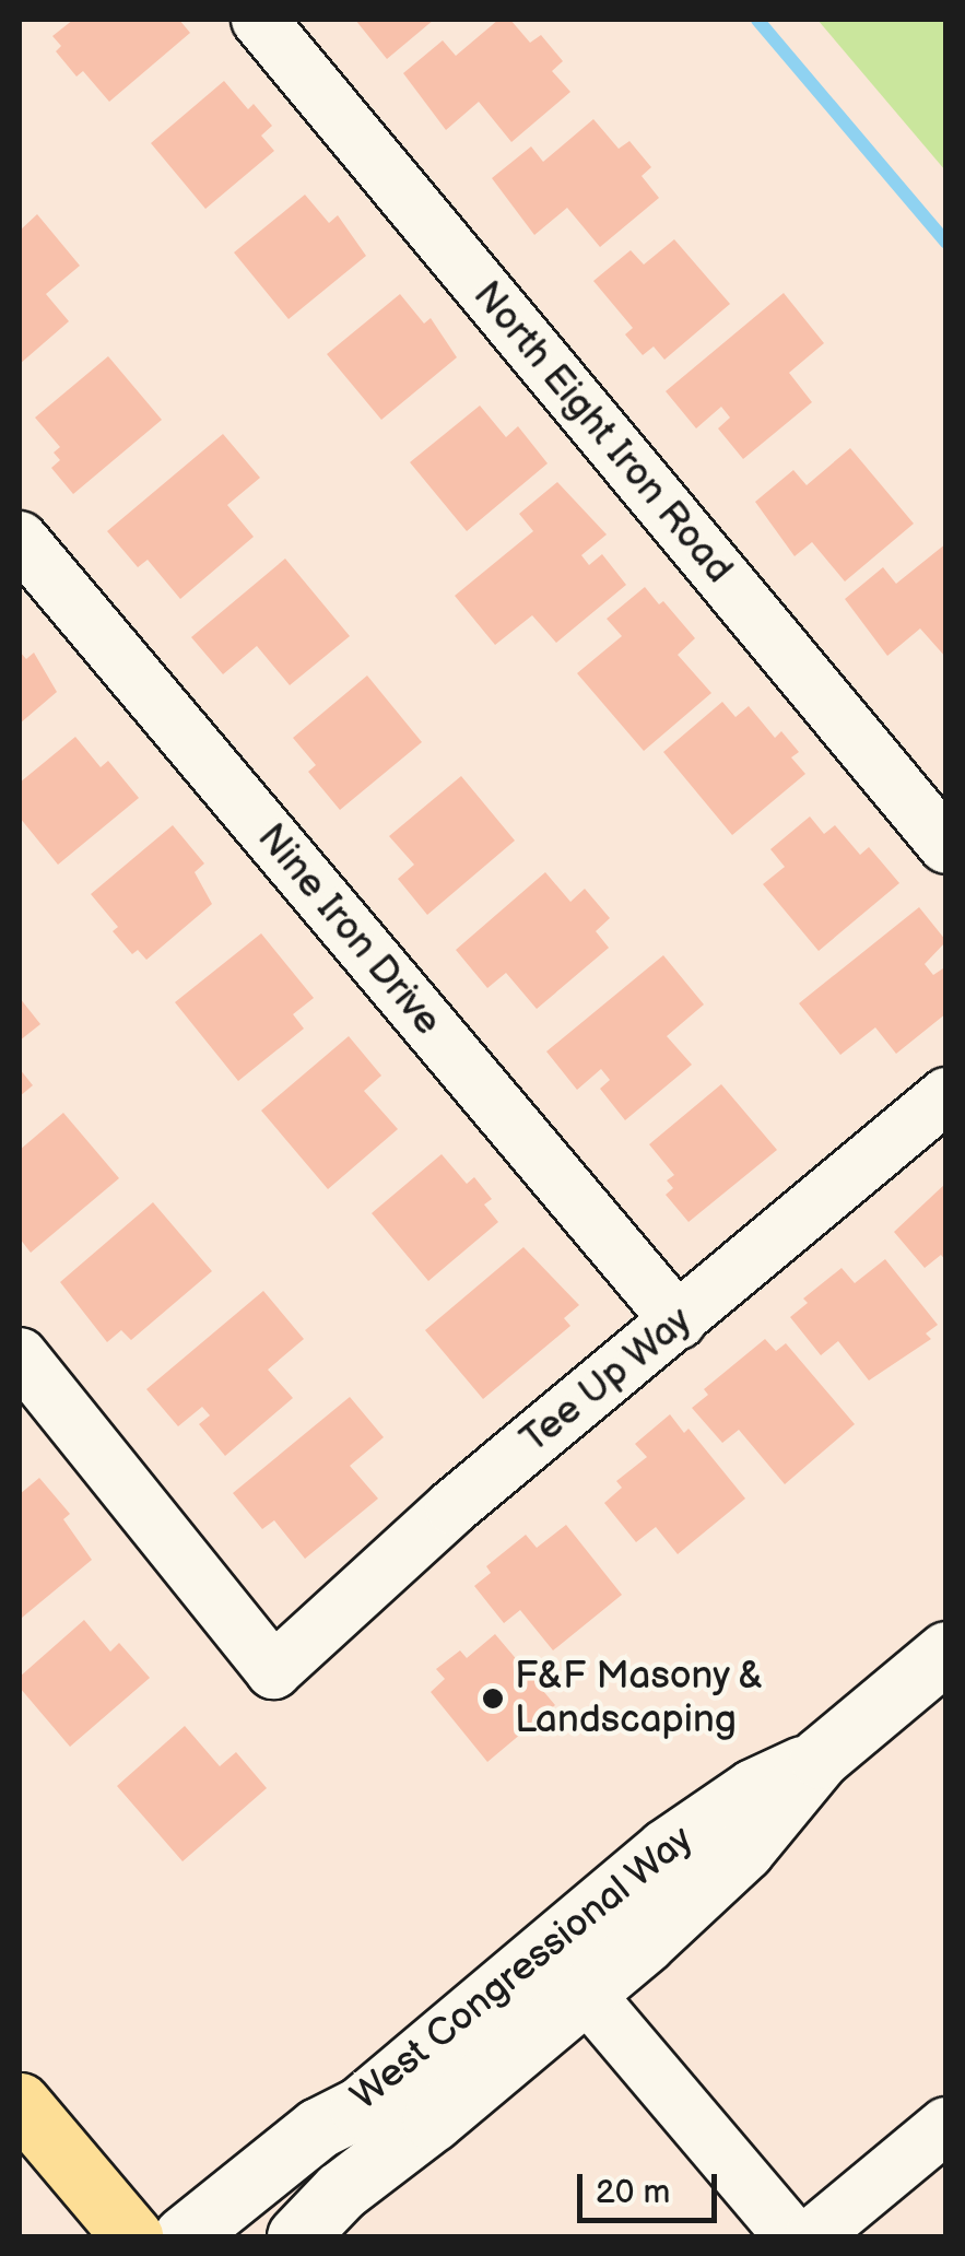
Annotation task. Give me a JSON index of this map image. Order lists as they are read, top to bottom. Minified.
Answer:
{"streets":{"street":["North Eight Iron Road","Nine Iron Drive","Tee Up Way","West Congressional Way"]},"crossings":[["Nine Iron Drive","Tee Up Way"]],"places":["F&F Masony & Landscaping"],"scale_bar":"20 m"}
